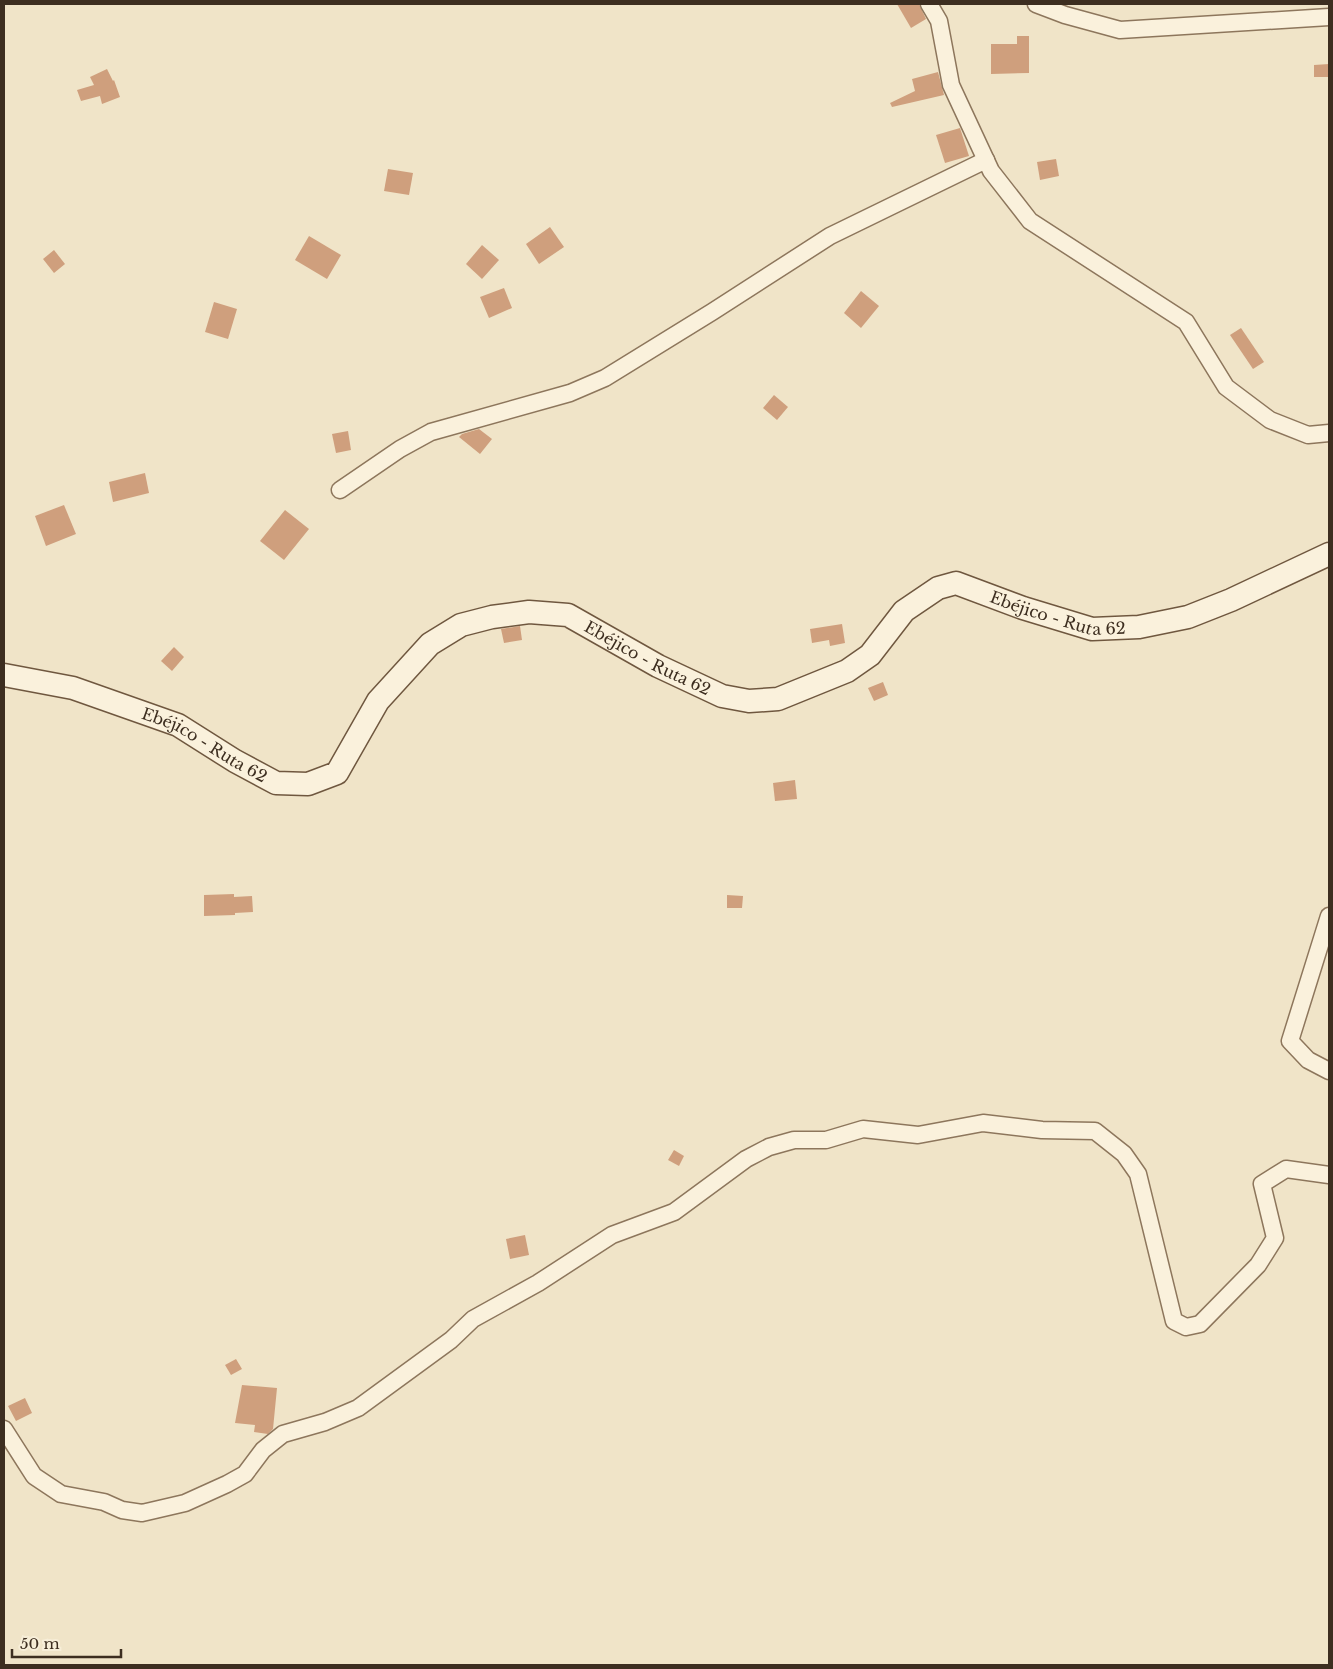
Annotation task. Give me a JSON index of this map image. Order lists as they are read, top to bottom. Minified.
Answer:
{"streets":{"street":["Ebéjico - Ruta 62"]},"scale_bar":"50 m"}
